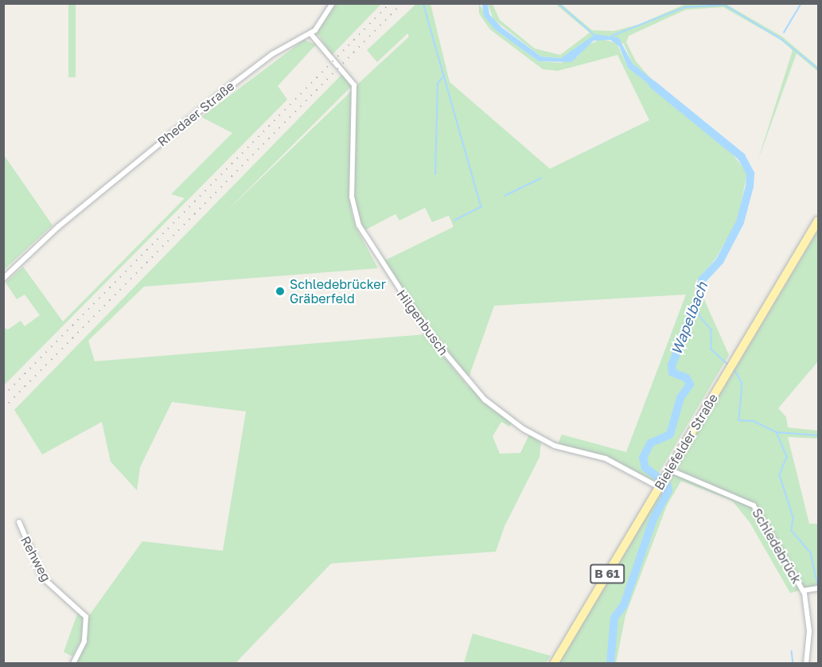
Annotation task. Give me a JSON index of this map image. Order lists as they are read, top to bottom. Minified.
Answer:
{"streets":{"main road":["Bielefelder Straße","B 61"],"street":["Rhedaer Straße","Hilgenbusch","Schledebrück","Rehweg"]},"crossings":[["Rhedaer Straße","Hilgenbusch"],["Hilgenbusch","Bielefelder Straße"],["Bielefelder Straße","Schledebrück"]],"water":["Wapelbach"],"places":["Schledebrücker Gräberfeld"]}
